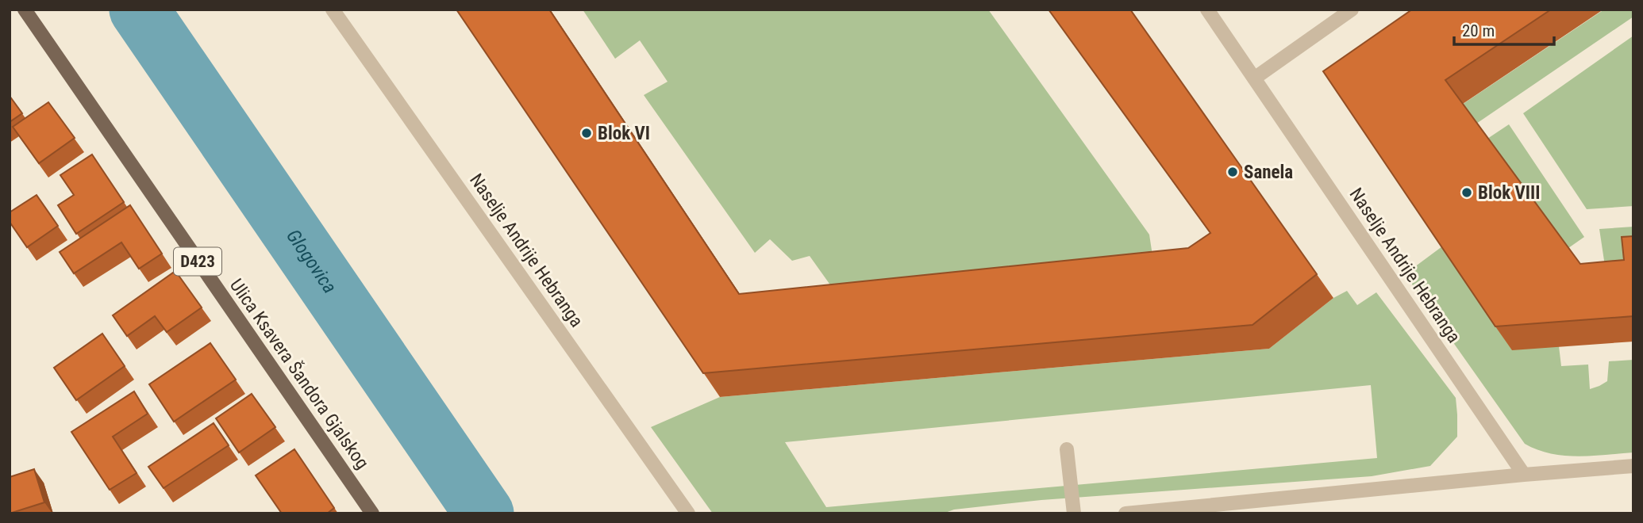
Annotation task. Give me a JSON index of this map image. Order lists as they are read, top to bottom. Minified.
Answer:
{"streets":{"main road":["D423","Ulica Ksavera Šandora Gjalskog"],"street":["Naselje Andrije Hebranga"]},"water":["Glogovica"],"places":["Blok VI","Sanela","Blok VIII"],"scale_bar":"20 m"}
